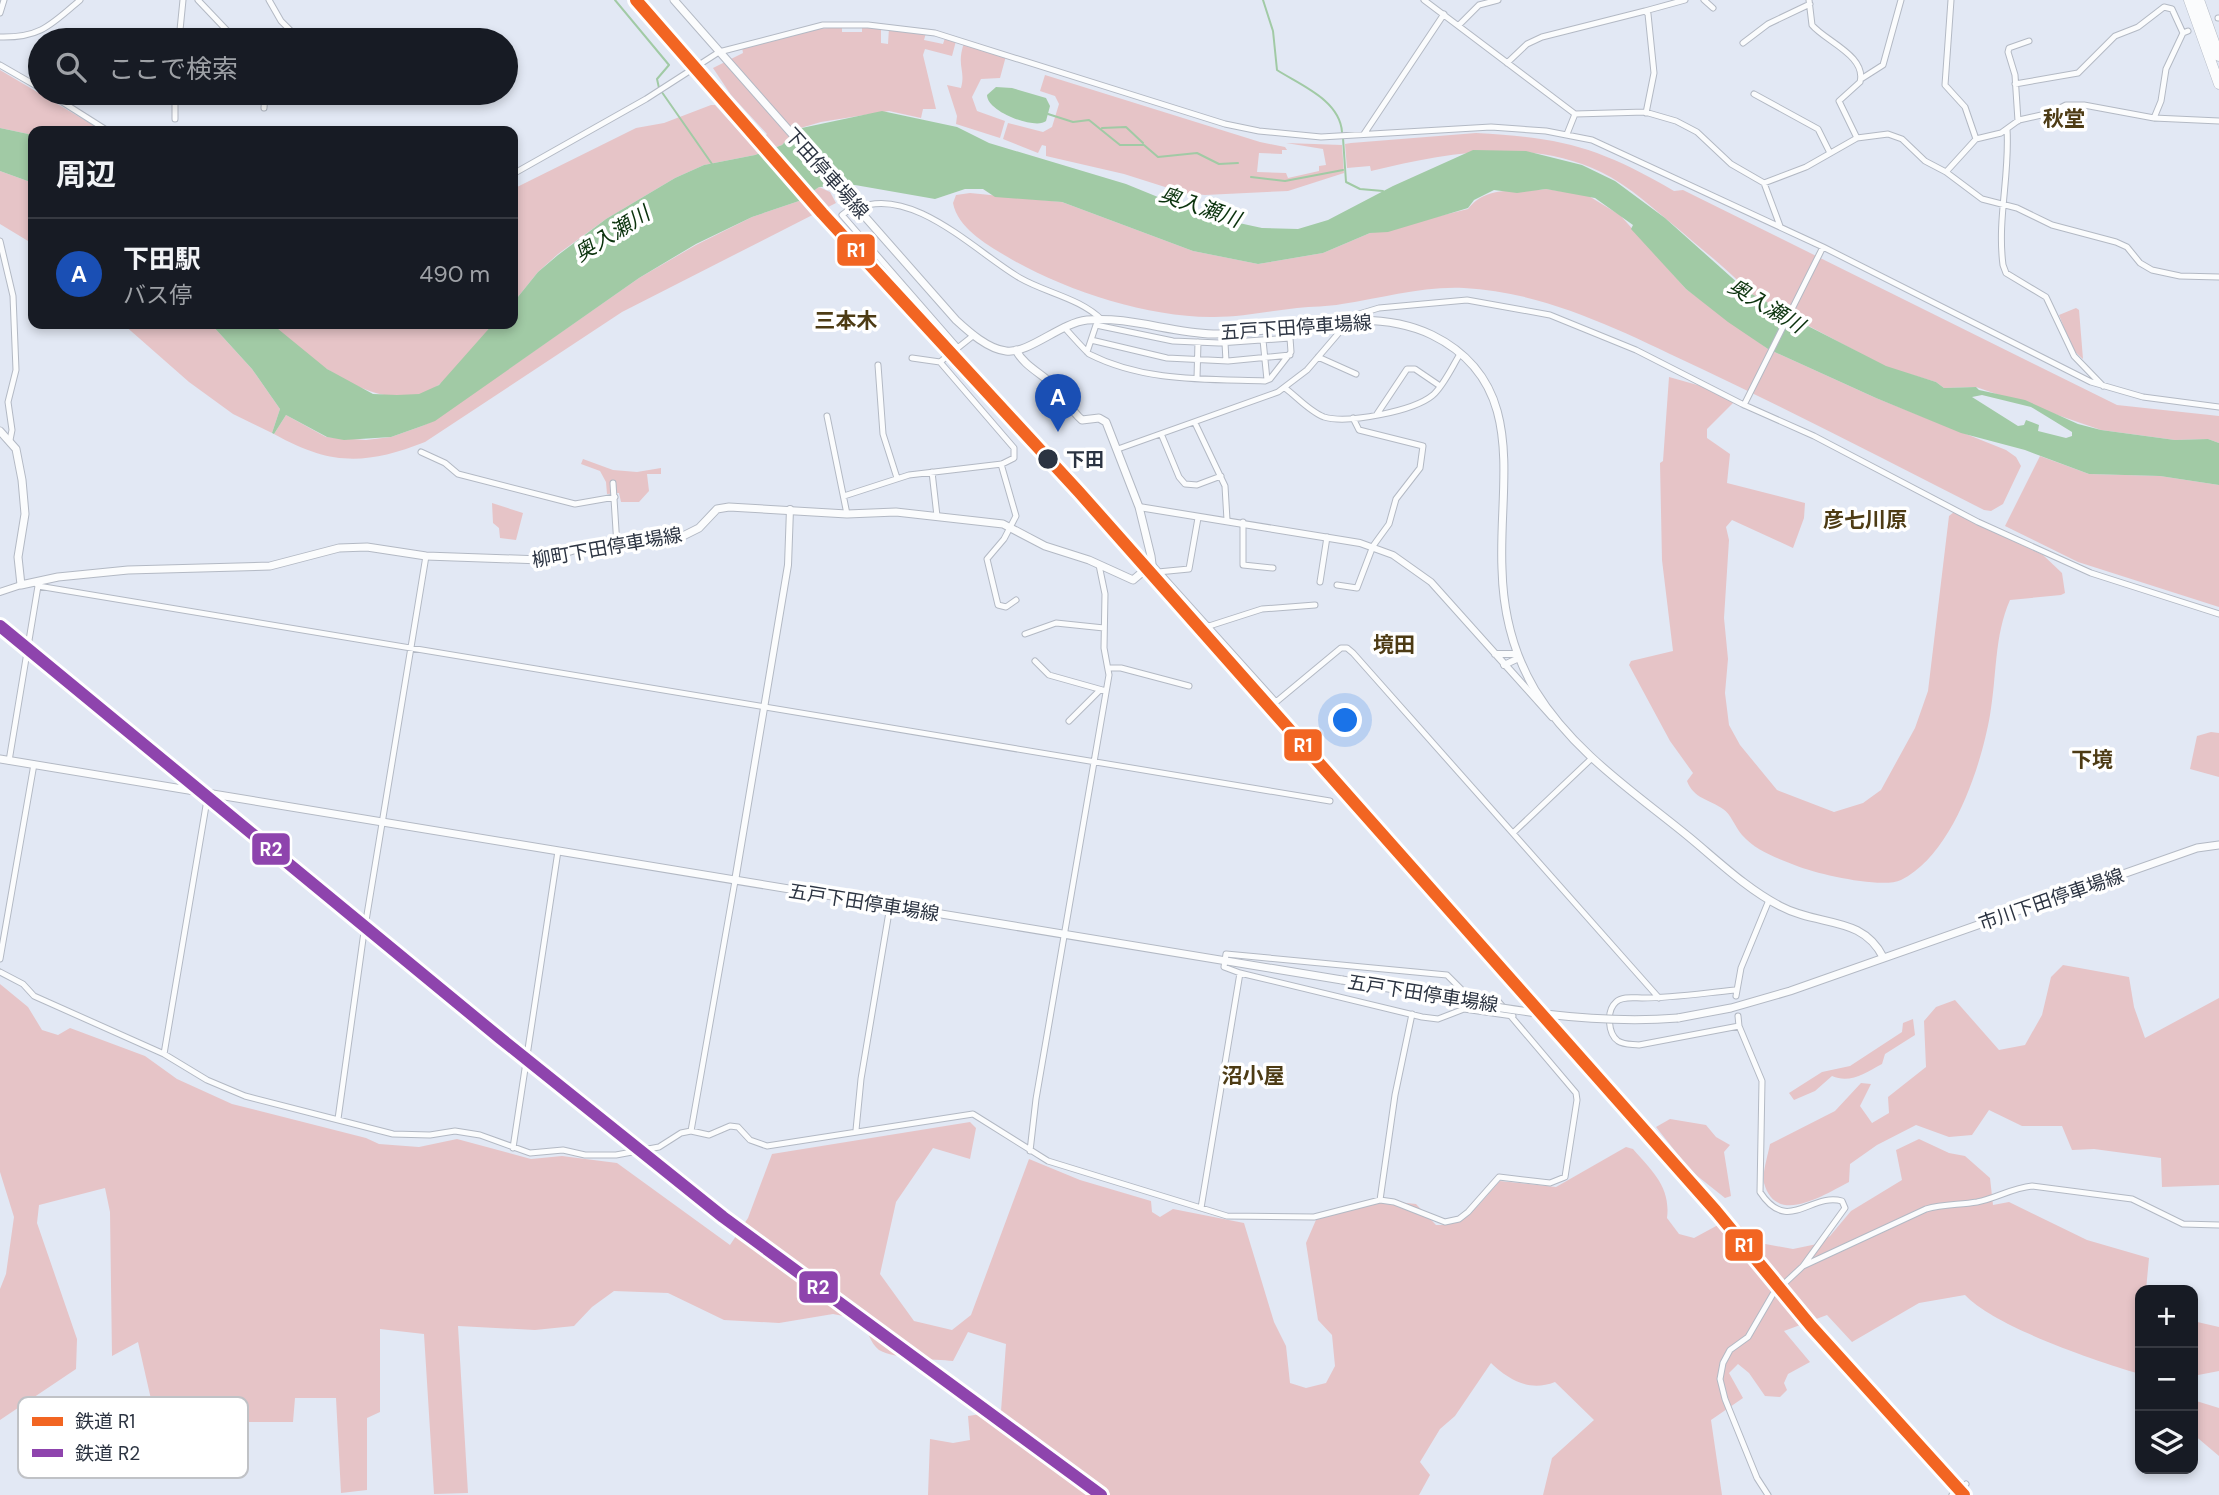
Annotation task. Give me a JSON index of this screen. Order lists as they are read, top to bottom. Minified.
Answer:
{"streets":{"main road":["下田停車場線","五戸下田停車場線","柳町下田停車場線","市川下田停車場線"]},"crossings":[["下田停車場線","五戸下田停車場線"],["五戸下田停車場線","市川下田停車場線"]],"districts":["秋堂","三本木","彦七川原","境田","下境","沼小屋"],"water":["奥入瀬川"],"places":["下田"],"lines":["rail line R1","rail line R2"],"legend":["鉄道 R1","鉄道 R2"],"page":{"search":"ここで検索","heading":"周辺","list":[{"mark":"A","name":"下田駅","note":"バス停","value":"490 m"}],"pins":"A","map_buttons":["+","−"]}}
